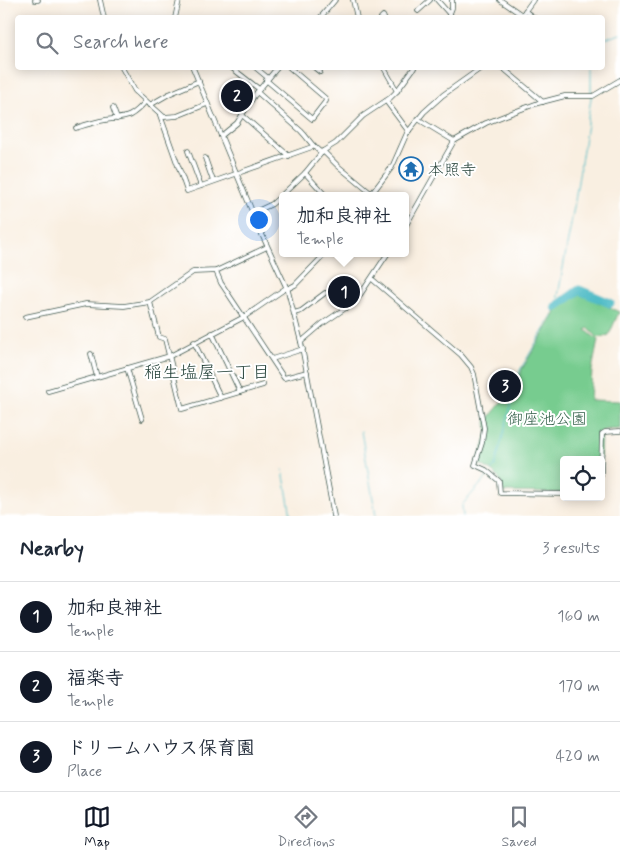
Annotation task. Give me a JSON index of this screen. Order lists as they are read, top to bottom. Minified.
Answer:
{"districts":["稲生塩屋一丁目"],"parks":["御座池公園"],"places":{"temple":["本照寺"]},"page":{"search":"Search here","pins":["2","1","3"],"popup":["加和良神社","Temple"],"heading":["Nearby","3 results"],"list":[{"mark":"1","name":"加和良神社","note":"Temple","value":"160 m"},{"mark":"2","name":"福楽寺","note":"Temple","value":"170 m"},{"mark":"3","name":"ドリームハウス保育園","note":"Place","value":"420 m"}],"nav":["Map","Directions","Saved"]}}
